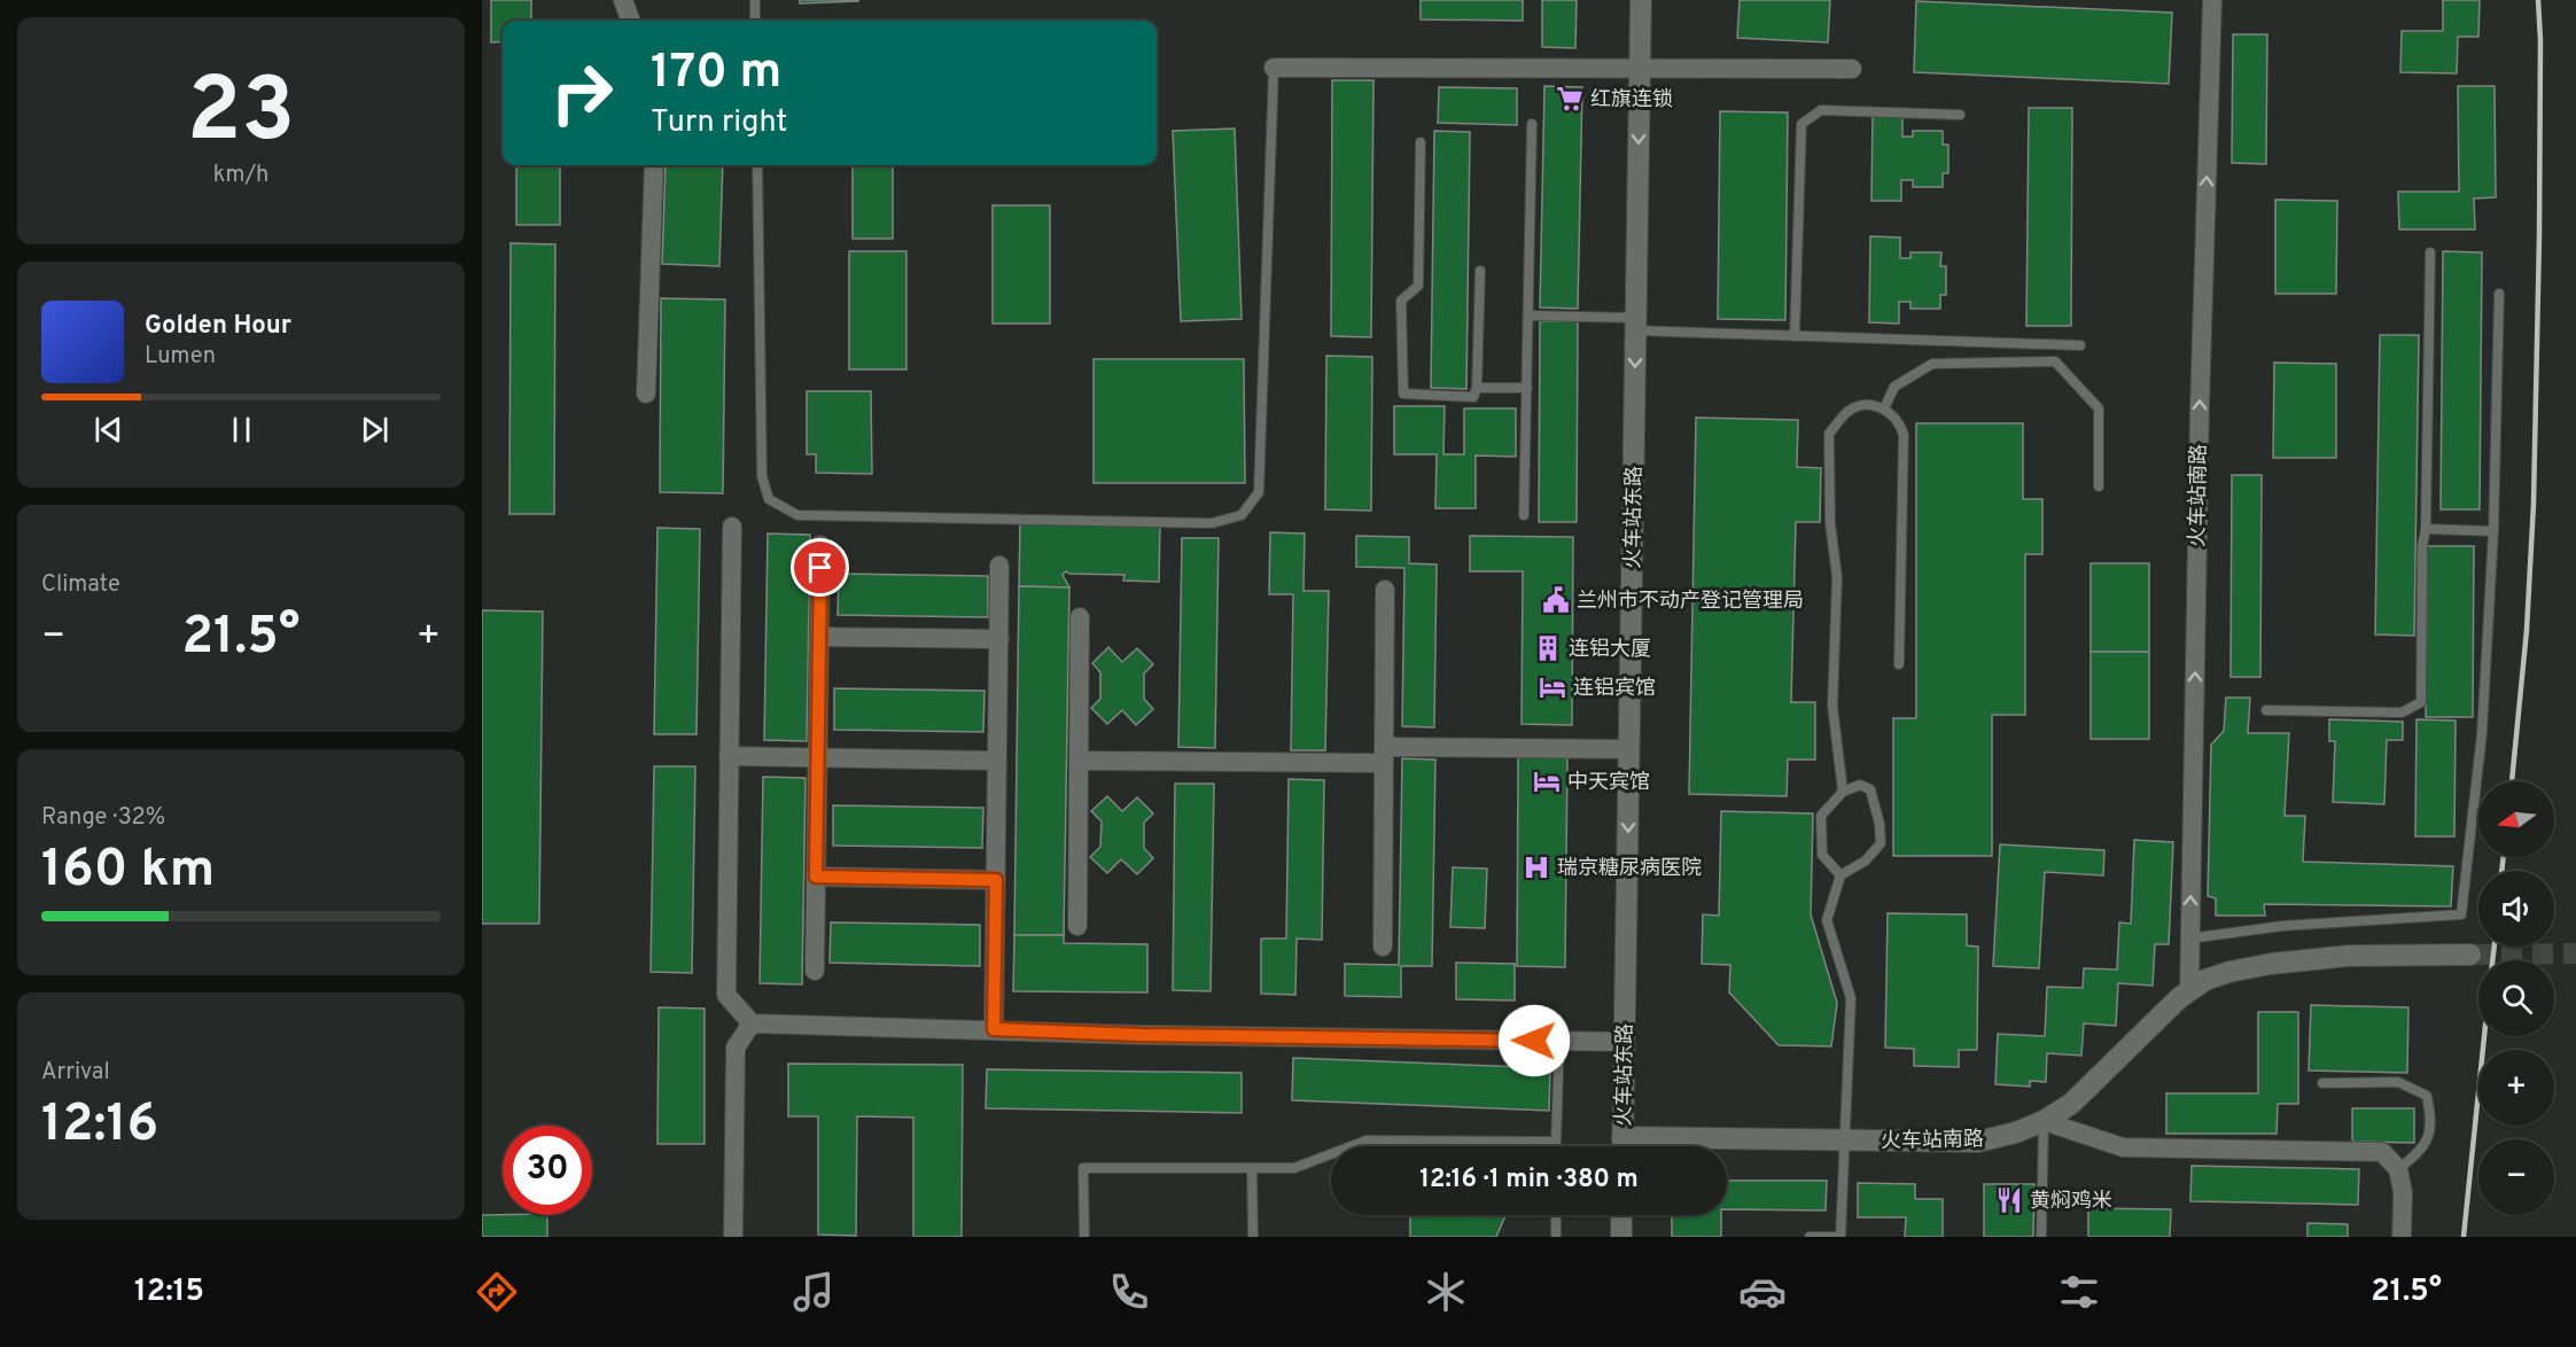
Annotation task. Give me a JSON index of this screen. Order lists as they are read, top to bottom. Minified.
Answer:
{"streets":{"main road":["火车站南路","火车站东路"]},"crossings":[["火车站南路","火车站东路"]],"one_way":["火车站南路","火车站东路"],"places":{"supermarket":["红旗连锁"],"public building":["兰州市不动产登记管理局"],"building":["连铝大厦"],"hotel":["连铝宾馆","中天宾馆"],"hospital":["瑞京糖尿病医院"],"restaurant":["黄焖鸡米"]},"north":"left","page":{"tile":[["23","km/h"],"Climate",["Range · 32%","160 km"],["Arrival","12:16"]],"turn":["170 m","Turn right"],"song":["Golden Hour","Lumen"],"heat":["−","21.5°","+"],"map_buttons":["+","−"],"limit":"30","trip":"12:16 · 1 min · 380 m","tabs":["12:15","21.5°"]}}
